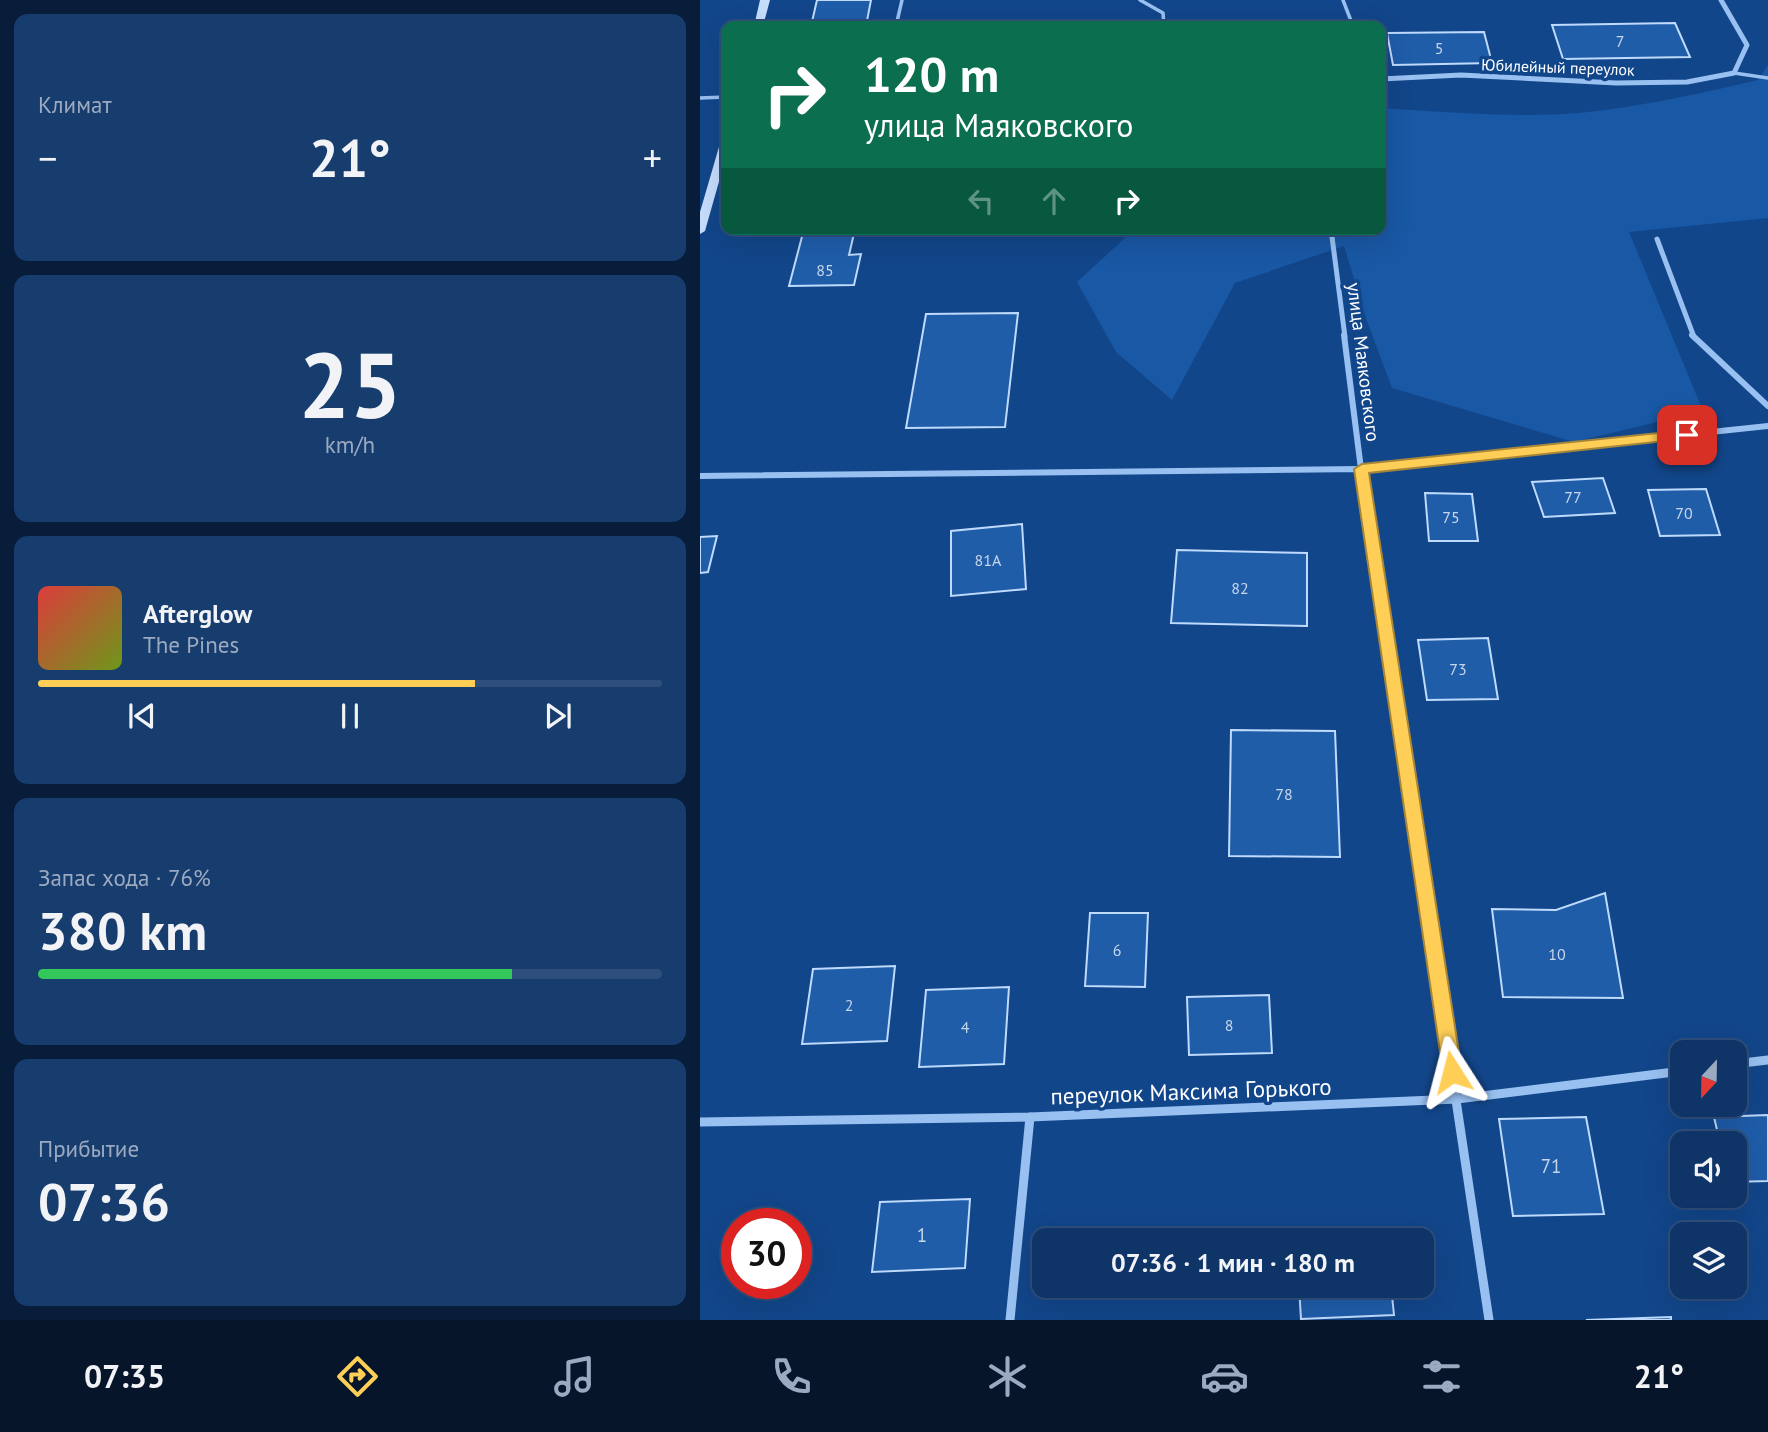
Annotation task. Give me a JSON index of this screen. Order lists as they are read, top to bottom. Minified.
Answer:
{"streets":{"street":["Юбилейный переулок","улица Маяковского","переулок Максима Горького"]},"house_numbers":["7","5","85","77","70","75","81А","82","73","78","6","10","2","8","4","71","1"],"north":"bottom","page":{"tile":["Климат",["25","km/h"],["Запас хода · 76%","380 km"],["Прибытие","07:36"]],"turn":["120 m","улица Маяковского"],"heat":["−","21°","+"],"song":["Afterglow","The Pines"],"limit":"30","trip":"07:36 · 1 мин · 180 m","tabs":["07:35","21°"]}}
